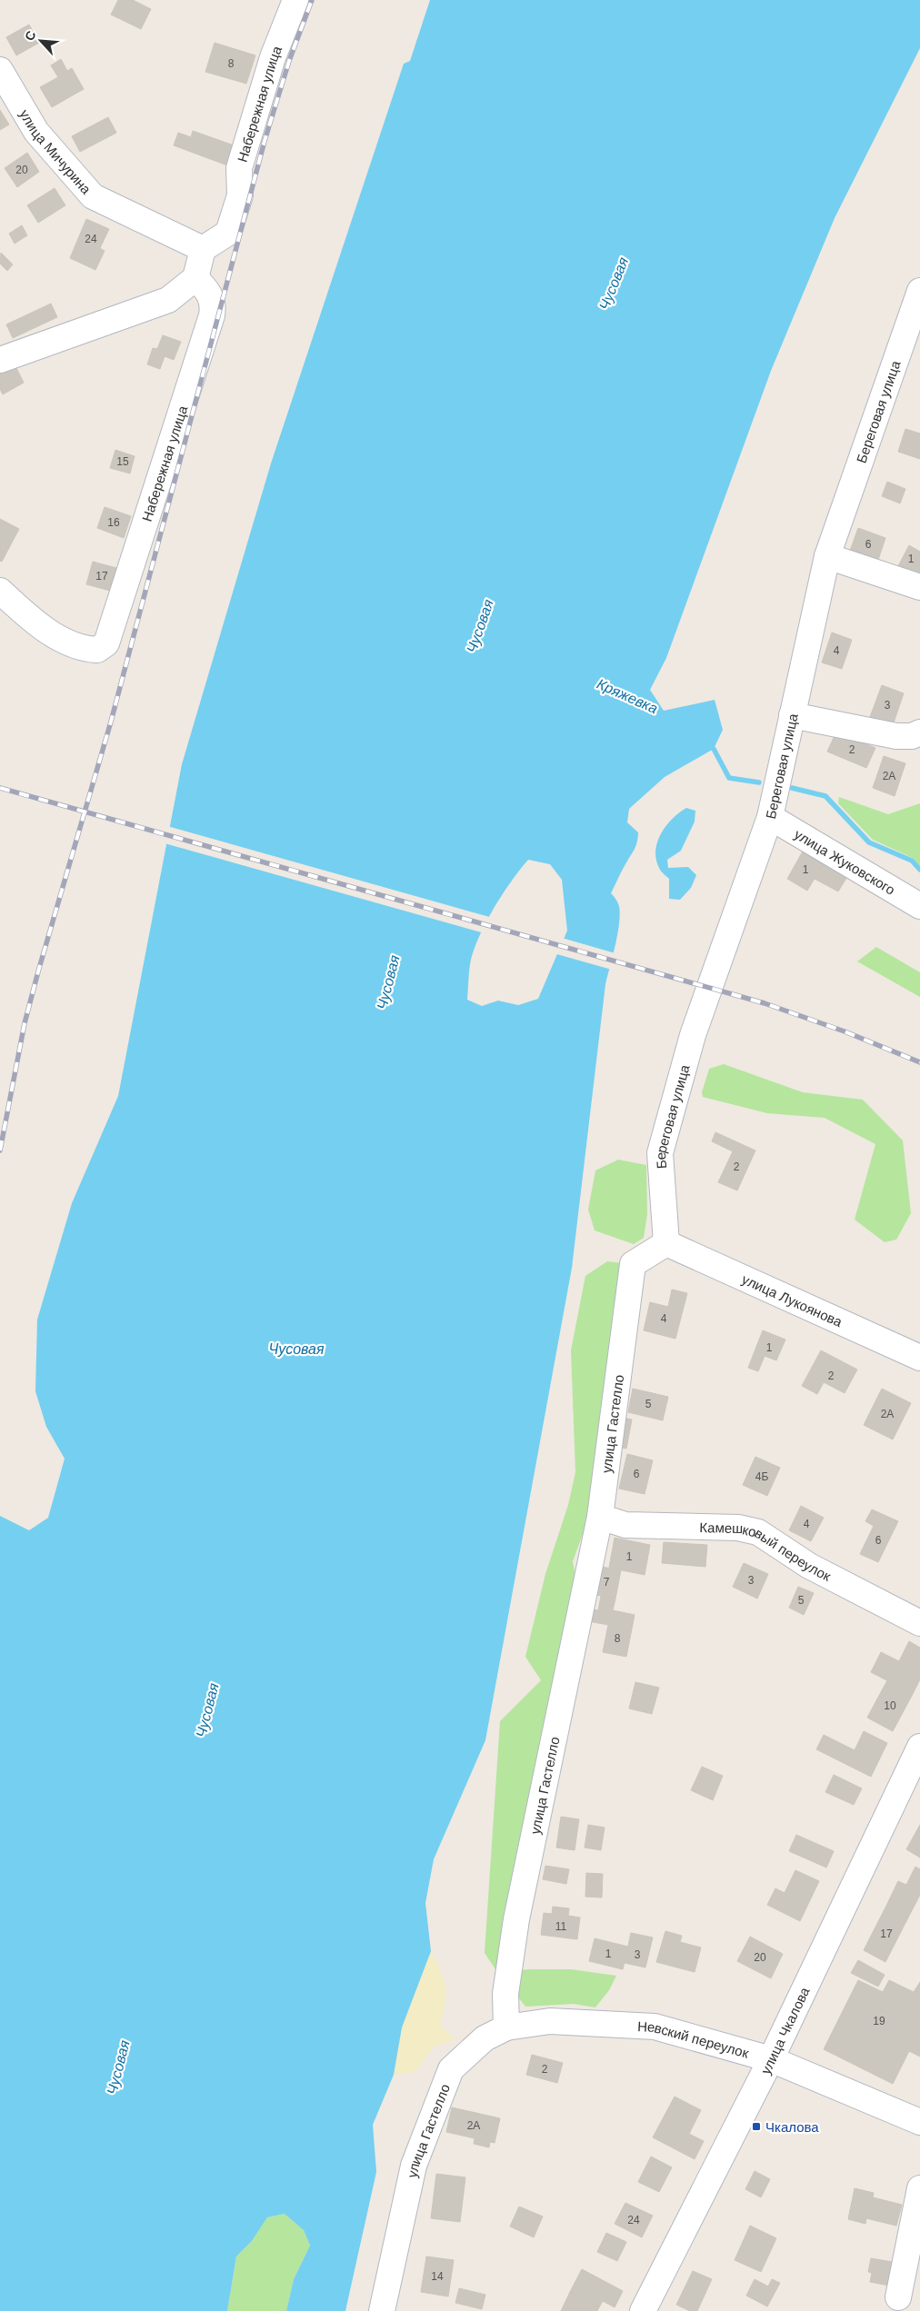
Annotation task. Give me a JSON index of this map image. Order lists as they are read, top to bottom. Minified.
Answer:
{"streets":{"street":["Набережная улица","улица Мичурина","Береговая улица","улица Жуковского","улица Лукоянова","улица Гастелло","Камешковый переулок","улица Чкалова","Невский переулок"]},"crossings":[["Набережная улица","улица Мичурина"],["Береговая улица","улица Жуковского"],["Береговая улица","улица Лукоянова"],["Береговая улица","улица Гастелло"],["улица Лукоянова","улица Гастелло"],["улица Гастелло","Камешковый переулок"],["улица Гастелло","Невский переулок"],["улица Чкалова","Невский переулок"]],"water":["Чусовая","Кряжевка"],"places":{"transit":["Чкалова"]},"house_numbers":["8","20","24","15","16","6","1","17","4","3","2","2А","1","2","4","1","2","5","2А","6","4Б","4","6","1","3","7","5","8","10","11","17","1","3","20","19","2","2А","24","14"],"north":"top left"}
